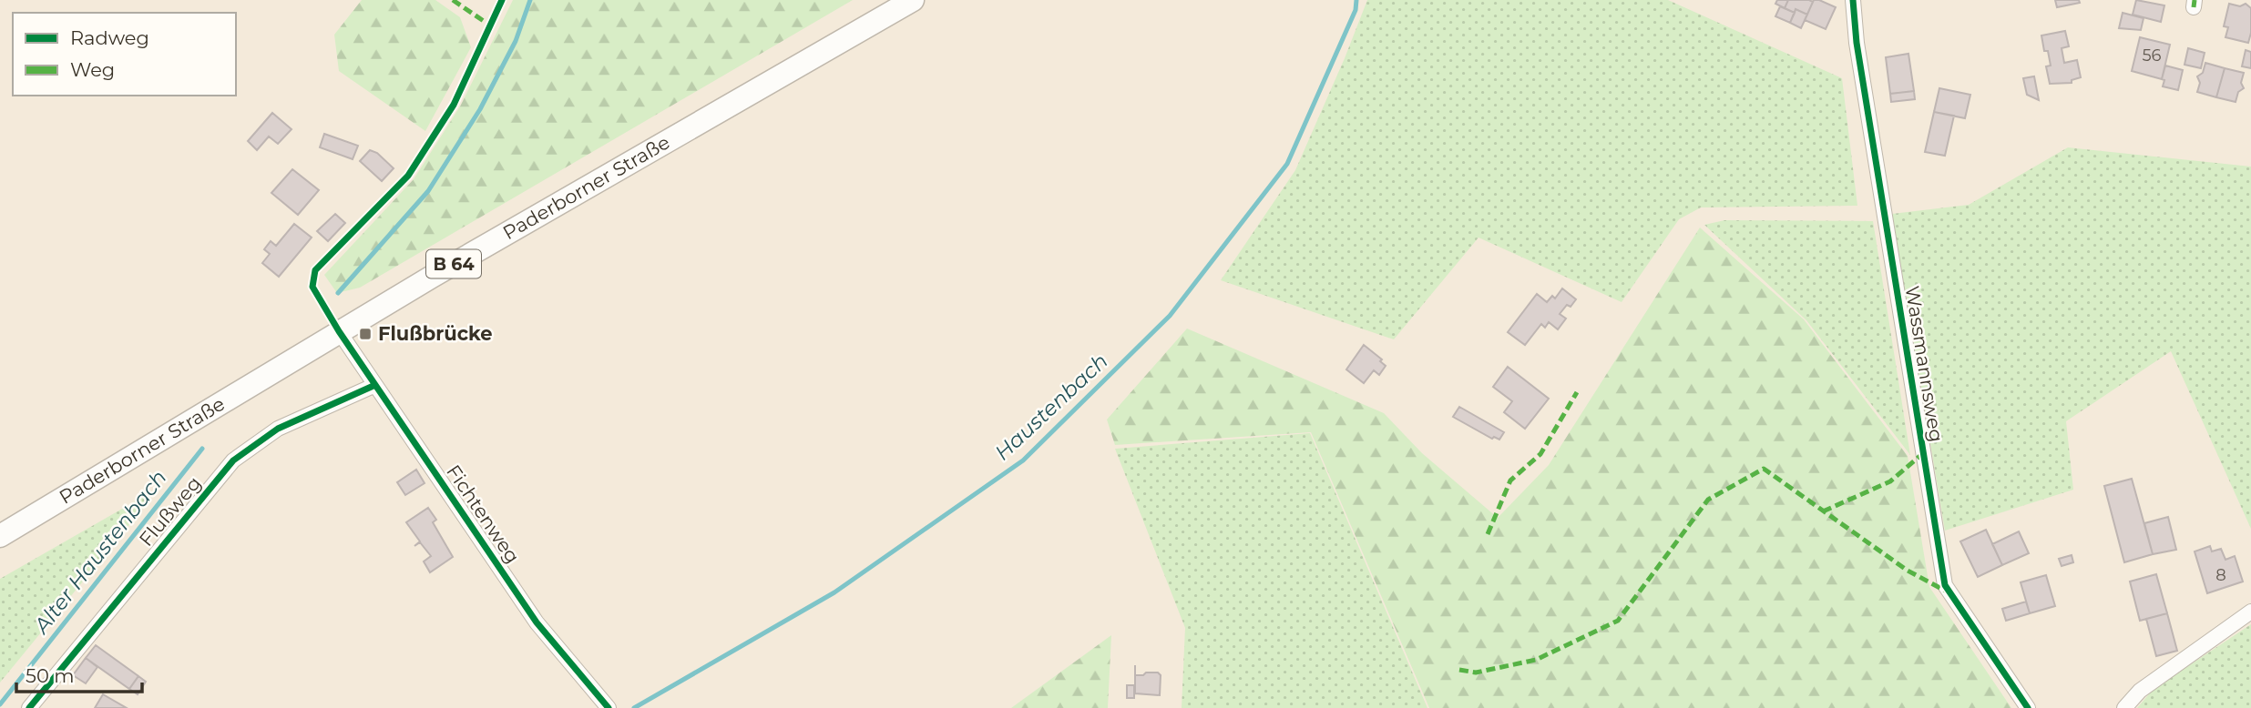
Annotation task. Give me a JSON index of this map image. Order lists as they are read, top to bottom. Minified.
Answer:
{"streets":{"main road":["Paderborner Straße","B 64"],"street":["Wassmannsweg","Flußweg","Fichtenweg"]},"crossings":[["Paderborner Straße","Fichtenweg"],["Flußweg","Fichtenweg"]],"water":["Haustenbach","Alter Haustenbach"],"places":{"transit":["Flußbrücke"]},"house_numbers":["56","8"],"legend":["Radweg","Weg"],"scale_bar":"50 m"}
